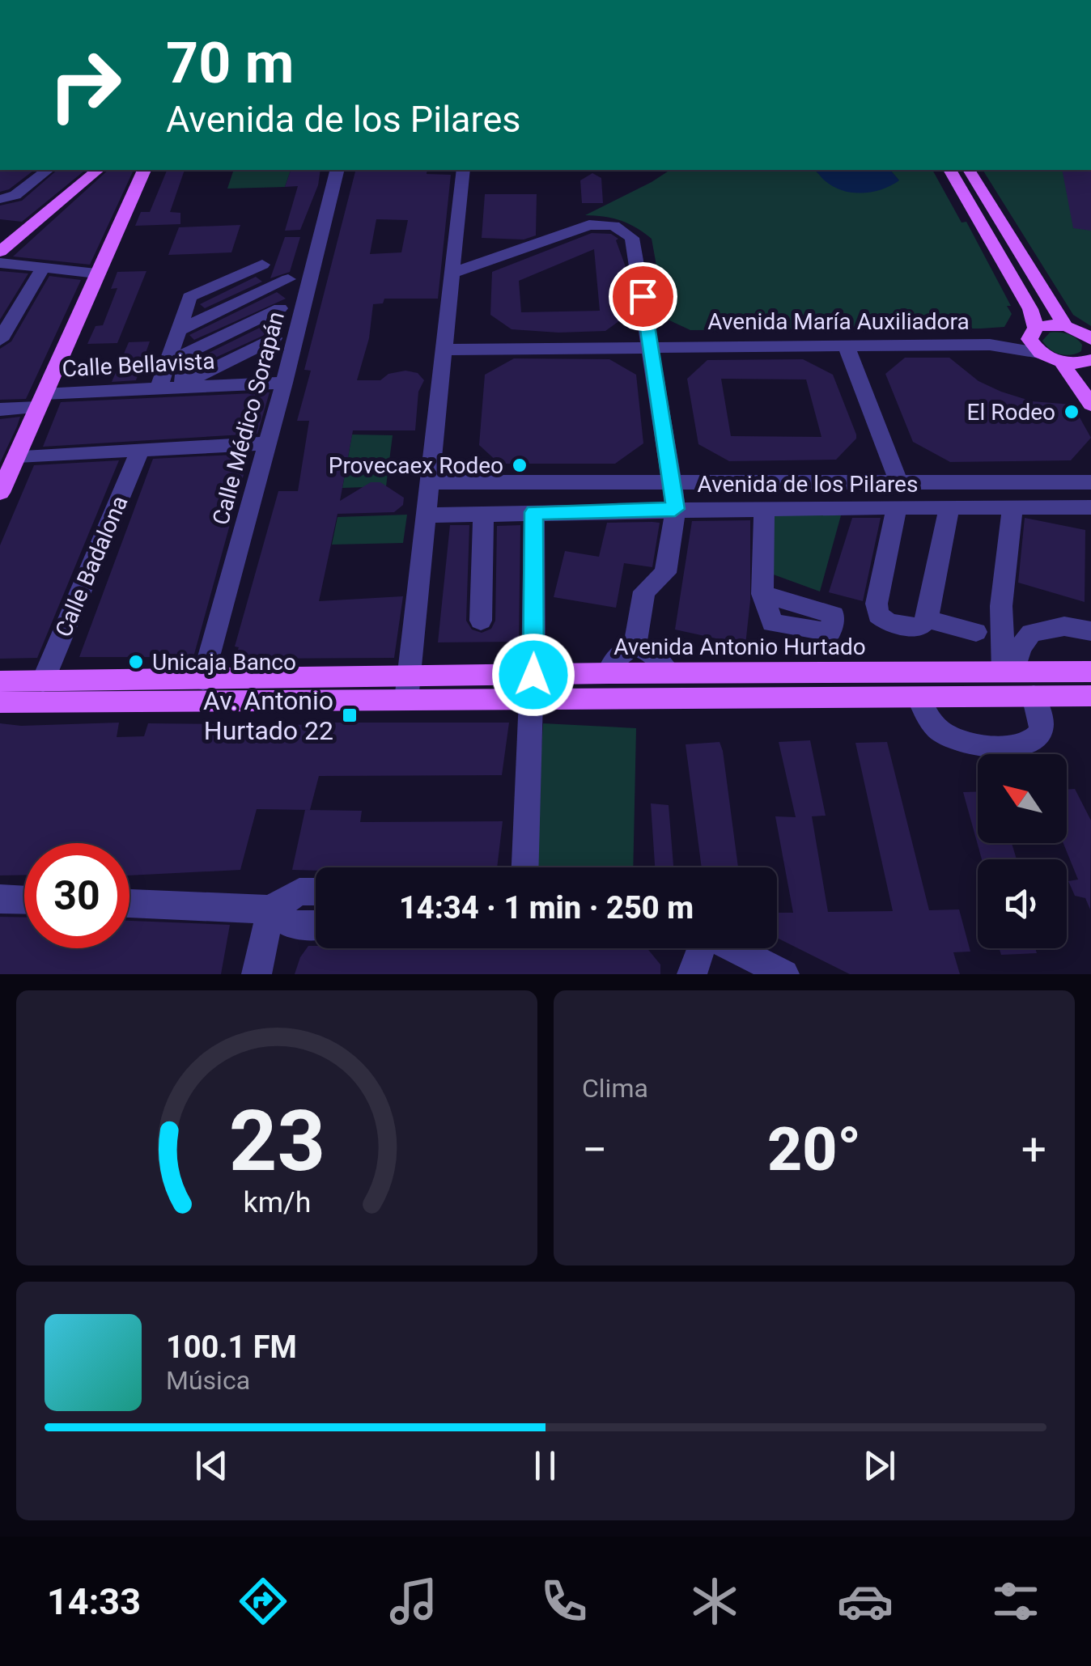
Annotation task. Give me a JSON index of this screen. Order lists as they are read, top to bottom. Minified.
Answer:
{"streets":{"main road":["Avenida Antonio Hurtado"],"street":["Avenida María Auxiliadora","Calle Bellavista","Calle Médico Sorapán","Avenida de los Pilares","Calle Badalona"]},"crossings":[["Calle Bellavista","Calle Médico Sorapán"],["Calle Médico Sorapán","Avenida Antonio Hurtado"],["Calle Badalona","Avenida Antonio Hurtado"]],"places":{"other":["El Rodeo","Provecaex Rodeo","Unicaja Banco"],"transit":["Av. Antonio Hurtado 22"]},"north":"top left","page":{"turn":["70 m","Avenida de los Pilares"],"limit":"30","trip":"14:34 · 1 min · 250 m","tile":"Clima","heat":["−","20°","+"],"song":["100.1 FM","Música"],"tabs":"14:33","gauge":["23","km/h"]}}
